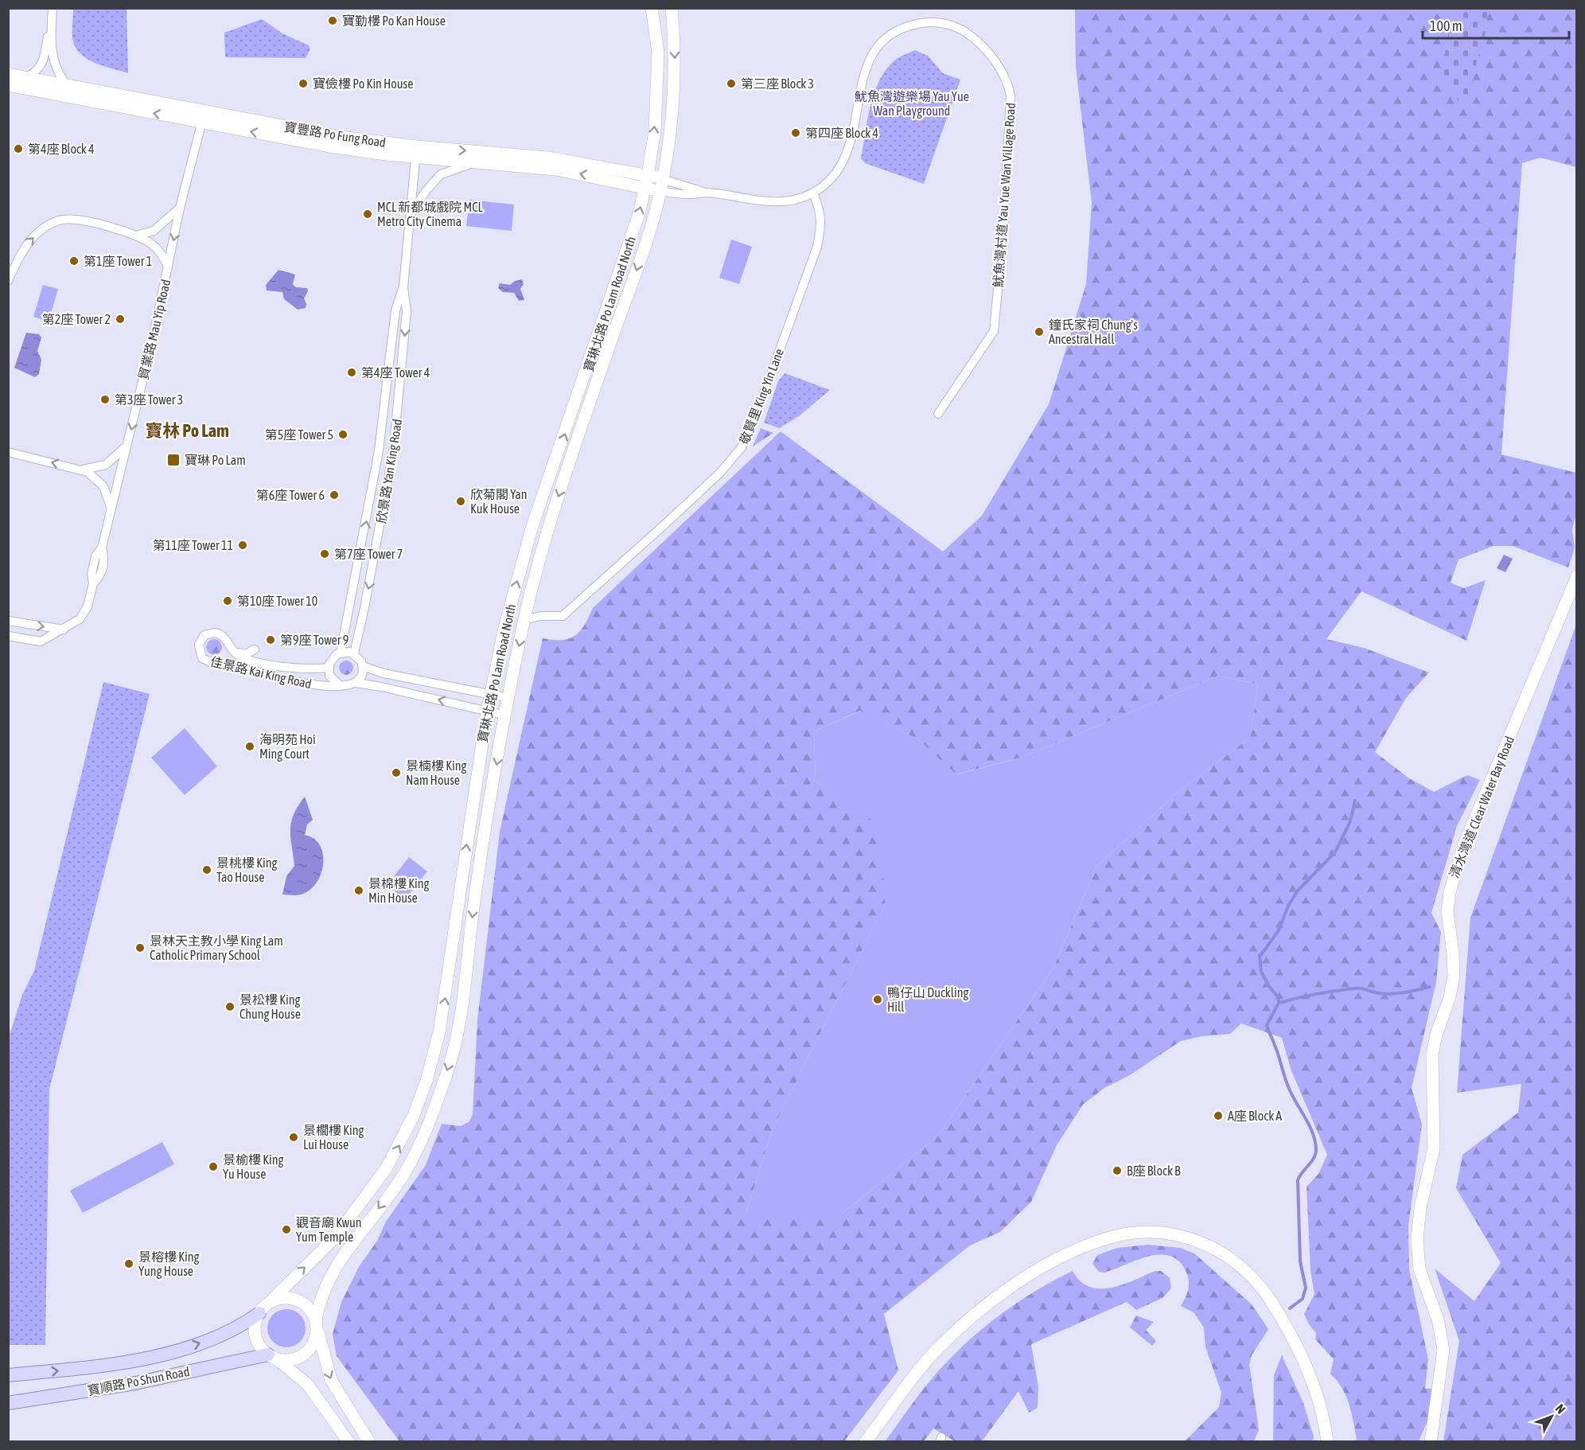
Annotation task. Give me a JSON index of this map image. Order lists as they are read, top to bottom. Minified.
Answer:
{"streets":{"main road":["寶豐路 Po Fung Road","寶琳北路 Po Lam Road North","清水灣道 Clear Water Bay Road","寶順路 Po Shun Road"],"street":["魷魚灣村道 Yau Yue Wan Village Road","貿業路 Mau Yip Road","敬賢里 King Yin Lane","欣景路 Yan King Road","佳景路 Kai King Road"]},"crossings":[["寶豐路 Po Fung Road","魷魚灣村道 Yau Yue Wan Village Road"],["寶豐路 Po Fung Road","寶琳北路 Po Lam Road North"],["寶豐路 Po Fung Road","貿業路 Mau Yip Road"],["寶豐路 Po Fung Road","欣景路 Yan King Road"],["魷魚灣村道 Yau Yue Wan Village Road","寶琳北路 Po Lam Road North"],["魷魚灣村道 Yau Yue Wan Village Road","敬賢里 King Yin Lane"],["寶琳北路 Po Lam Road North","敬賢里 King Yin Lane"],["寶琳北路 Po Lam Road North","佳景路 Kai King Road"],["寶琳北路 Po Lam Road North","寶順路 Po Shun Road"],["欣景路 Yan King Road","佳景路 Kai King Road"]],"one_way":["貿業路 Mau Yip Road"],"districts":["寶林 Po Lam"],"parks":["魷魚灣遊樂場 Yau Yue Wan Playground"],"places":{"other":["寶勤樓 Po Kan House","寶儉樓 Po Kin House","第三座 Block 3","第四座 Block 4","第4座 Block 4","MCL 新都城戲院 MCL Metro City Cinema","第1座 Tower 1","第2座 Tower 2","鐘氏家祠 Chung's Ancestral Hall","第4座 Tower 4","第3座 Tower 3","第5座 Tower 5","第6座 Tower 6","欣菊閣 Yan Kuk House","第11座 Tower 11","第7座 Tower 7","第10座 Tower 10","第9座 Tower 9","海明苑 Hoi Ming Court","景楠樓 King Nam House","景桃樓 King Tao House","景棉樓 King Min House","景林天主教小學 King Lam Catholic Primary School","鴨仔山 Duckling Hill","景松樓 King Chung House","A座 Block A","景櫚樓 King Lui House","景榆樓 King Yu House","B座 Block B","觀音廟 Kwun Yum Temple","景榕樓 King Yung House"],"transit":["寶琳 Po Lam"]},"scale_bar":"100 m","north":"top right"}
